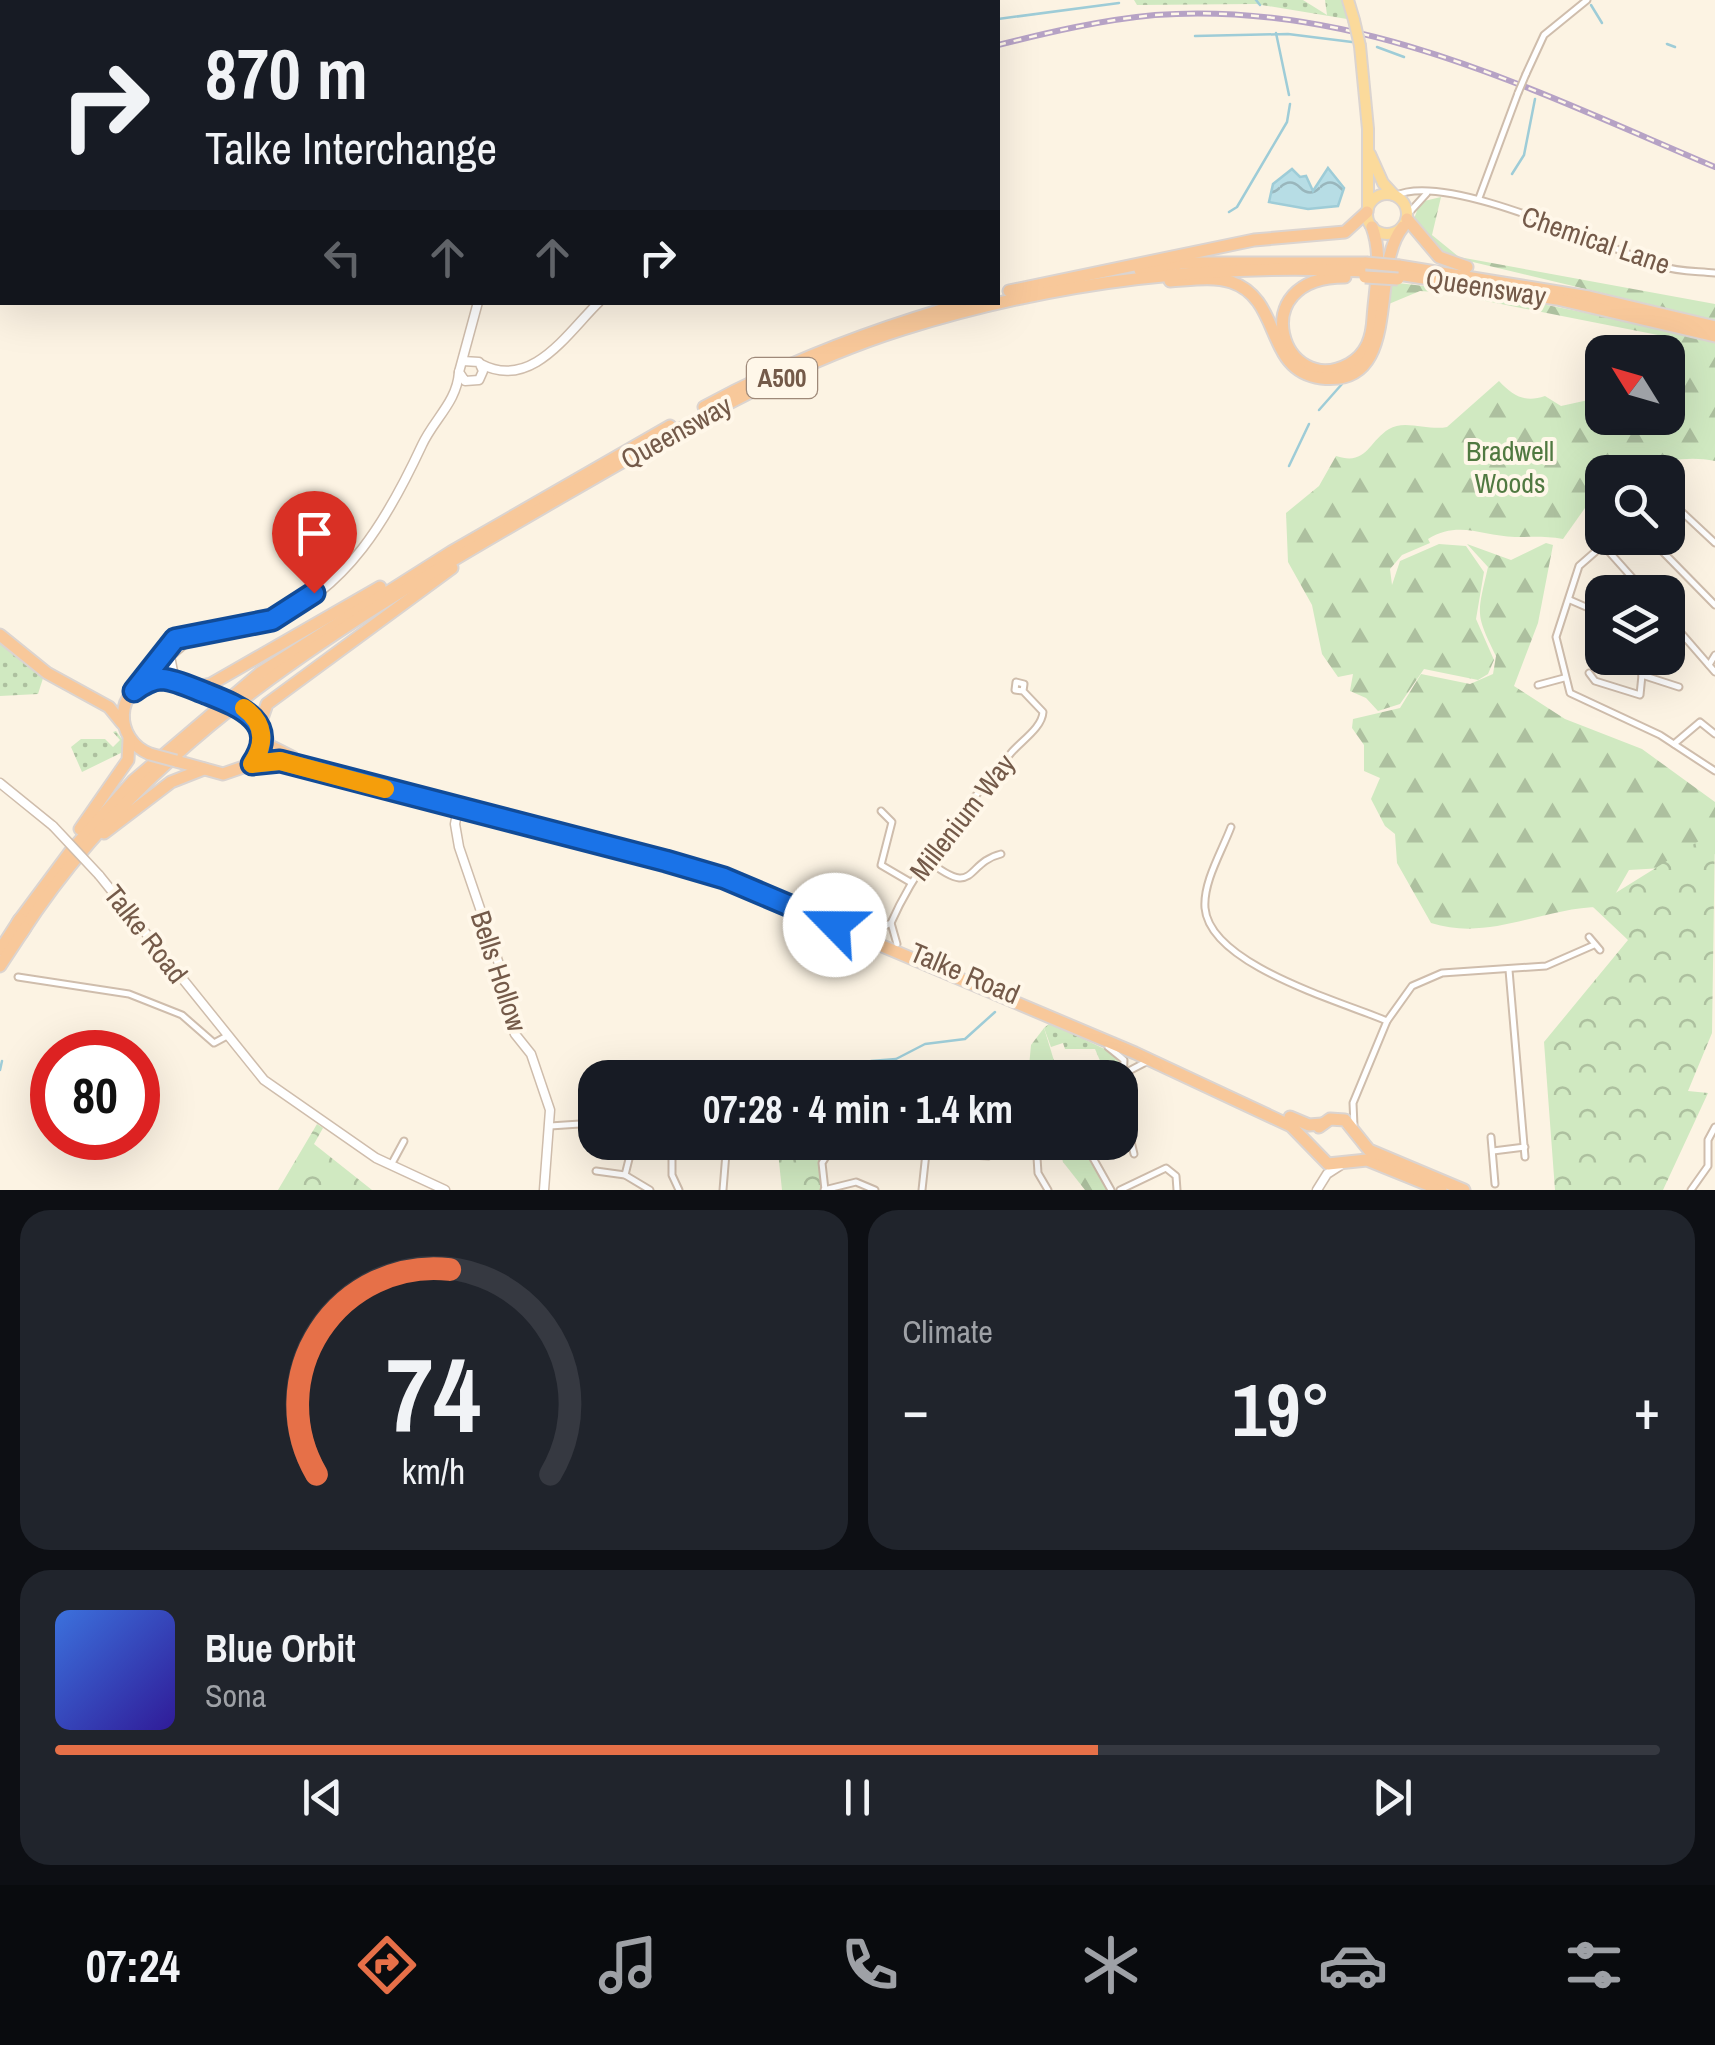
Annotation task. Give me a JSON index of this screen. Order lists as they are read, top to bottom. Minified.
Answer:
{"streets":{"highway":["Queensway","A500","Talke Road"],"street":["Chemical Lane","Millenium Way","Bells Hollow"]},"crossings":[["Queensway","A500"],["A500","Talke Road"],["Talke Road","Bells Hollow"]],"parks":["Bradwell Woods"],"north":"top left","page":{"turn":["870 m","Talke Interchange"],"limit":"80","trip":"07:28 · 4 min · 1.4 km","tile":"Climate","heat":["−","19°","+"],"song":["Blue Orbit","Sona"],"tabs":"07:24","gauge":["74","km/h"]}}
